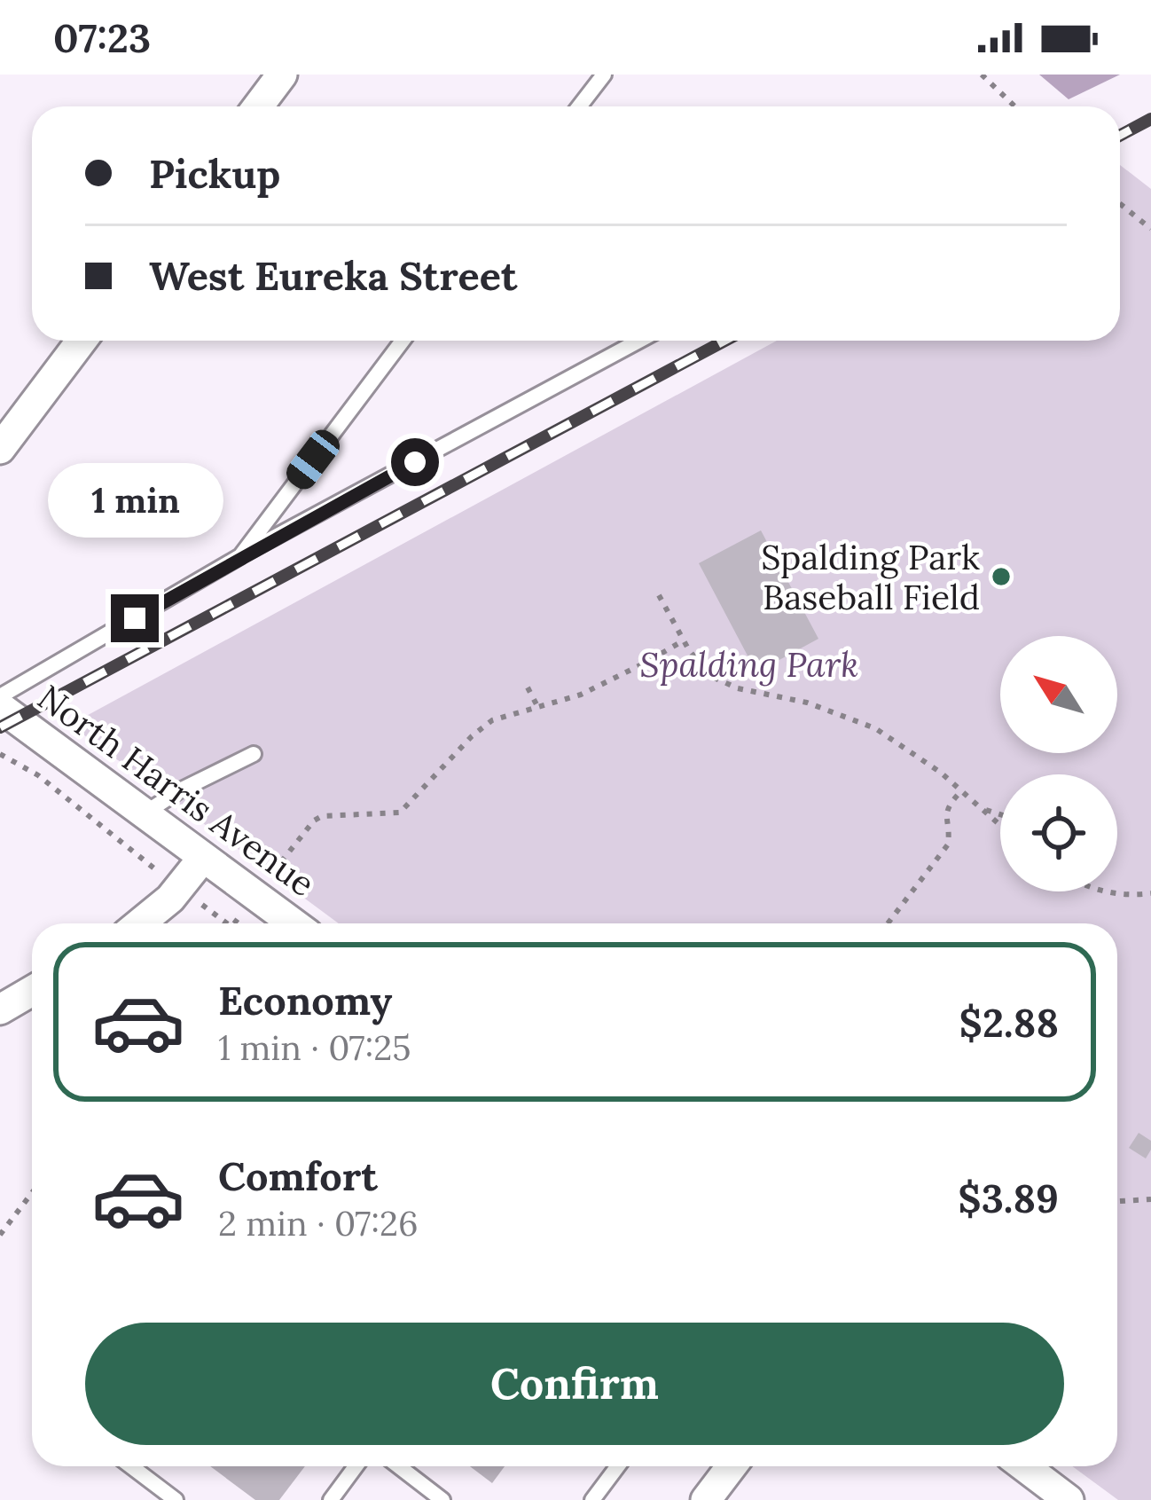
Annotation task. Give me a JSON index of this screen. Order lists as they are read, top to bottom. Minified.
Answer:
{"streets":{"street":["North Harris Avenue"]},"parks":["Spalding Park"],"places":["Spalding Park Baseball Field"],"north":"top left","page":{"status":"07:23","banner":["Pickup","West Eureka Street"],"bubble":"1 min","list":[{"name":"Economy","note":"1 min · 07:25","value":"$2.88"},{"name":"Comfort","note":"2 min · 07:26","value":"$3.89"}],"buttons":"Confirm"}}
